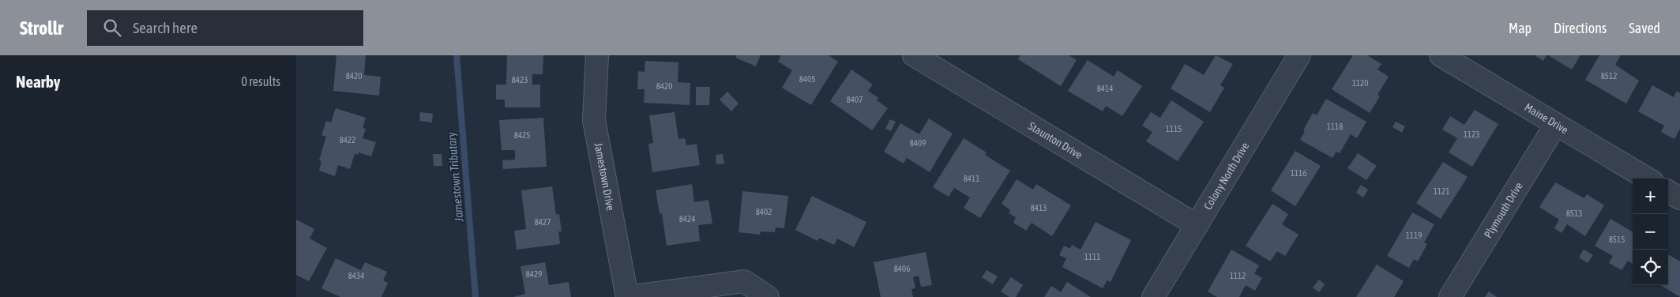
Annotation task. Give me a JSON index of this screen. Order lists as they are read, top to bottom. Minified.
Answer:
{"streets":{"street":["Maine Drive","Staunton Drive","Colony North Drive","Jamestown Drive","Plymouth Drive"]},"crossings":[["Maine Drive","Plymouth Drive"],["Staunton Drive","Colony North Drive"]],"water":["Jamestown Tributary"],"house_numbers":["8420","8512","8405","8423","1120","8420","8414","8407","1118","1115","1123","8425","8422","8409","1116","8411","1121","8413","8402","8513","8424","8427","1119","8515","1111","8406","8429","8434","1112"],"page":{"header":"Strollr","search":"Search here","nav":["Map","Directions","Saved"],"heading":["Nearby","0 results"],"map_buttons":["+","−"]}}
